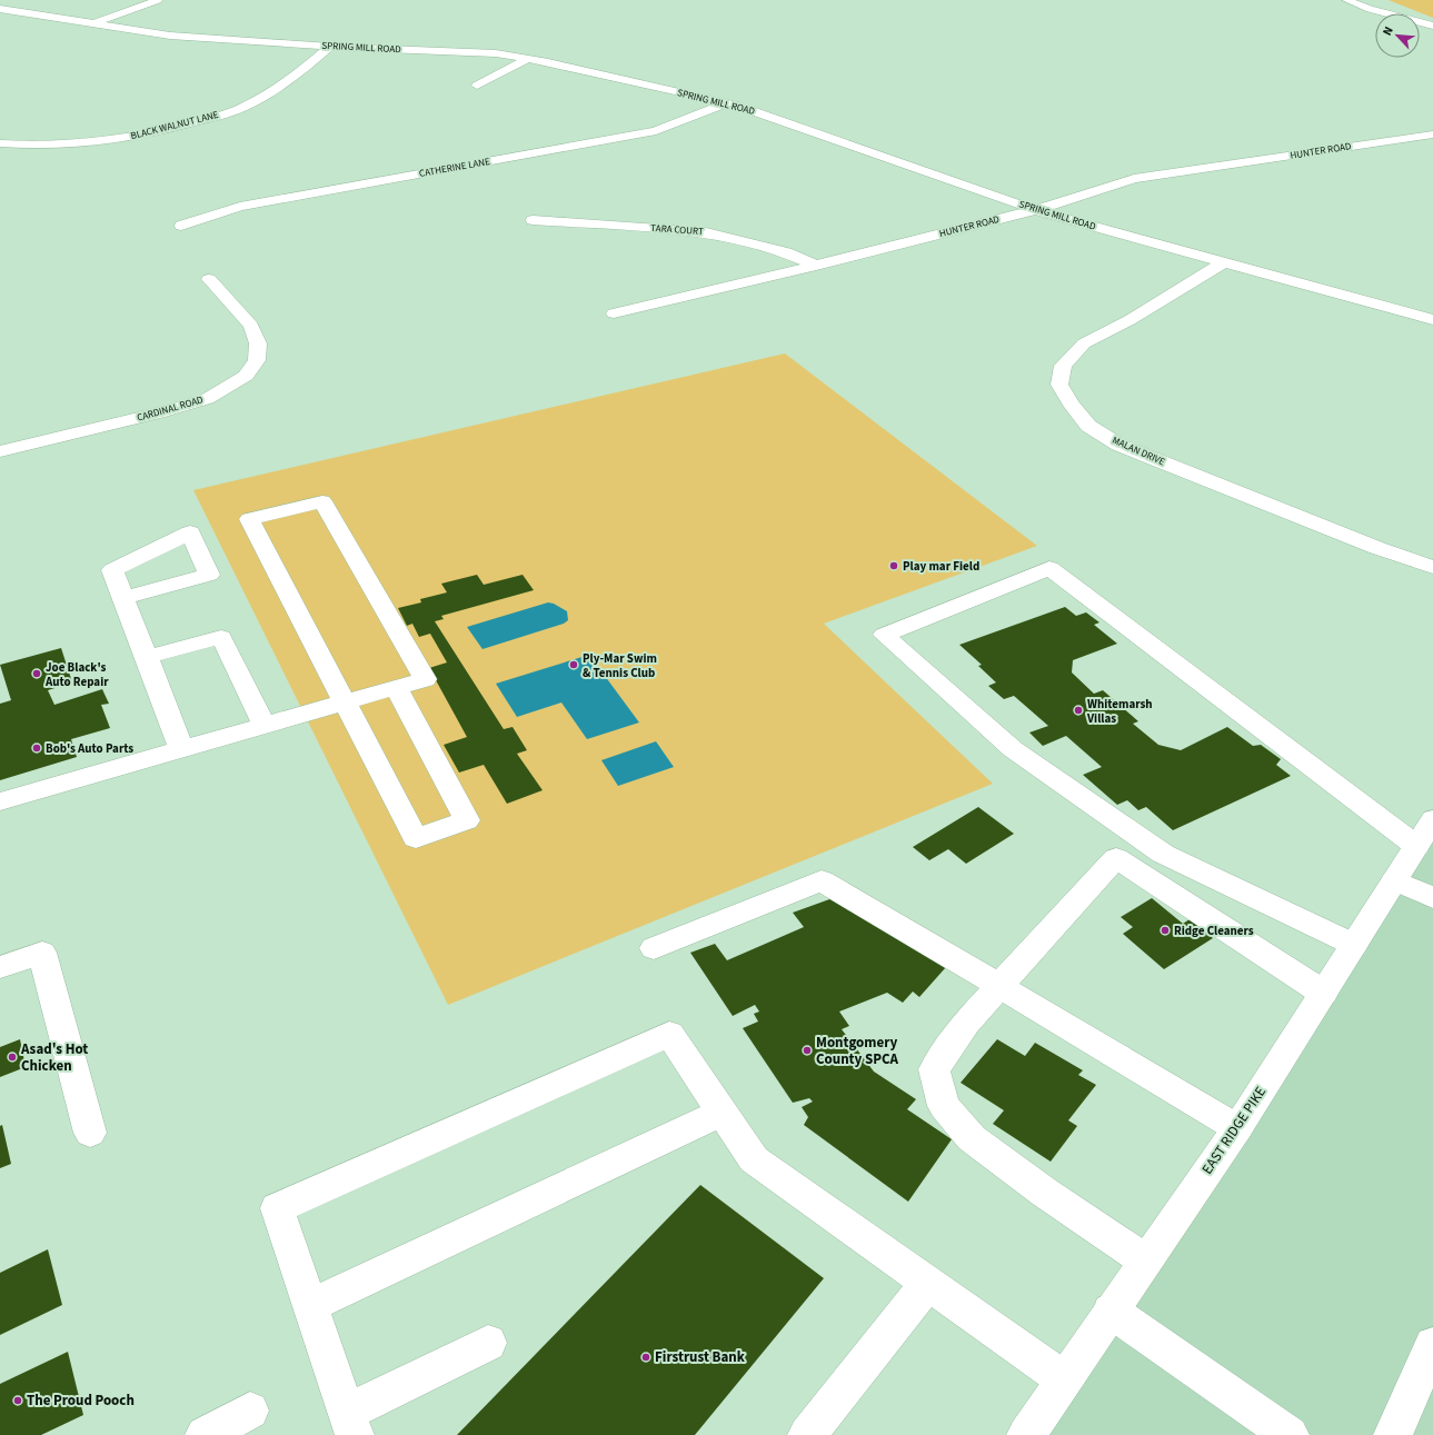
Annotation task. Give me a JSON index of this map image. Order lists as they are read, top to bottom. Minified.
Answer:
{"streets":{"street":["SPRING MILL ROAD","BLACK WALNUT LANE","HUNTER ROAD","CATHERINE LANE","TARA COURT","CARDINAL ROAD","MALAN DRIVE","EAST RIDGE PIKE"]},"crossings":[["SPRING MILL ROAD","BLACK WALNUT LANE"],["SPRING MILL ROAD","HUNTER ROAD"],["SPRING MILL ROAD","CATHERINE LANE"],["SPRING MILL ROAD","MALAN DRIVE"],["HUNTER ROAD","TARA COURT"]],"places":["Play mar Field","Ply-Mar Swim & Tennis Club","Joe Black's Auto Repair","Whitemarsh Villas","Bob's Auto Parts","Ridge Cleaners","Montgomery County SPCA","Asad's Hot Chicken","Firstrust Bank","The Proud Pooch"],"north":"top left"}
